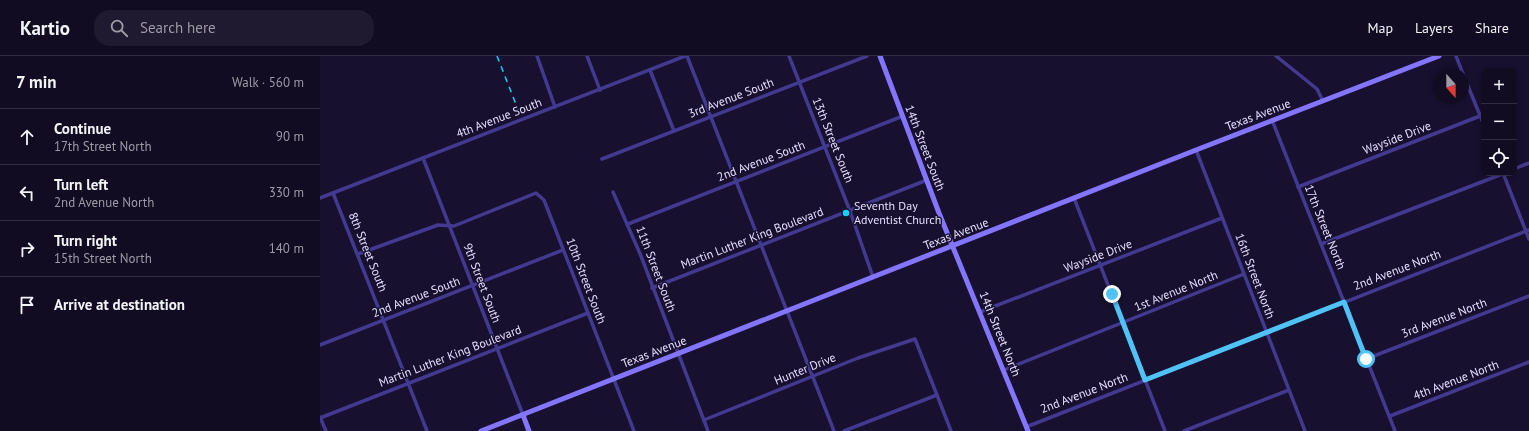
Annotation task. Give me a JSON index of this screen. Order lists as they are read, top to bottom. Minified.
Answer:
{"streets":{"main road":["Texas Avenue","14th Street South","14th Street North"],"street":["3rd Avenue South","4th Avenue South","Wayside Drive","13th Street South","2nd Avenue South","17th Street North","Martin Luther King Boulevard","8th Street South","11th Street South","2nd Avenue North","16th Street North","10th Street South","9th Street South","1st Avenue North","3rd Avenue North","Hunter Drive","4th Avenue North"]},"crossings":[["3rd Avenue South","13th Street South"],["Texas Avenue","13th Street South"],["Texas Avenue","14th Street South"],["Texas Avenue","17th Street North"],["Texas Avenue","11th Street South"],["Texas Avenue","16th Street North"],["Texas Avenue","10th Street South"],["Texas Avenue","9th Street South"],["Texas Avenue","14th Street North"],["4th Avenue South","8th Street South"],["4th Avenue South","9th Street South"],["Wayside Drive","17th Street North"],["Wayside Drive","16th Street North"],["Wayside Drive","14th Street North"],["13th Street South","2nd Avenue South"],["13th Street South","Martin Luther King Boulevard"],["14th Street South","2nd Avenue South"],["14th Street South","Martin Luther King Boulevard"],["14th Street South","14th Street North"],["2nd Avenue South","8th Street South"],["2nd Avenue South","11th Street South"],["2nd Avenue South","10th Street South"],["2nd Avenue South","9th Street South"],["17th Street North","2nd Avenue North"],["17th Street North","3rd Avenue North"],["17th Street North","4th Avenue North"],["Martin Luther King Boulevard","8th Street South"],["Martin Luther King Boulevard","11th Street South"],["Martin Luther King Boulevard","10th Street South"],["Martin Luther King Boulevard","9th Street South"],["11th Street South","Hunter Drive"],["2nd Avenue North","16th Street North"],["2nd Avenue North","14th Street North"],["16th Street North","1st Avenue North"],["10th Street South","9th Street South"],["1st Avenue North","14th Street North"]],"places":["Seventh Day Adventist Church"],"north":"bottom","page":{"header":"Kartio","search":"Search here","nav":["Map","Layers","Share"],"heading":["7 min","Walk · 560 m"],"map_buttons":["+","−"],"list":[["Continue","17th Street North","90 m"],["Turn left","2nd Avenue North","330 m"],["Turn right","15th Street North","140 m"],"Arrive at destination"]}}
